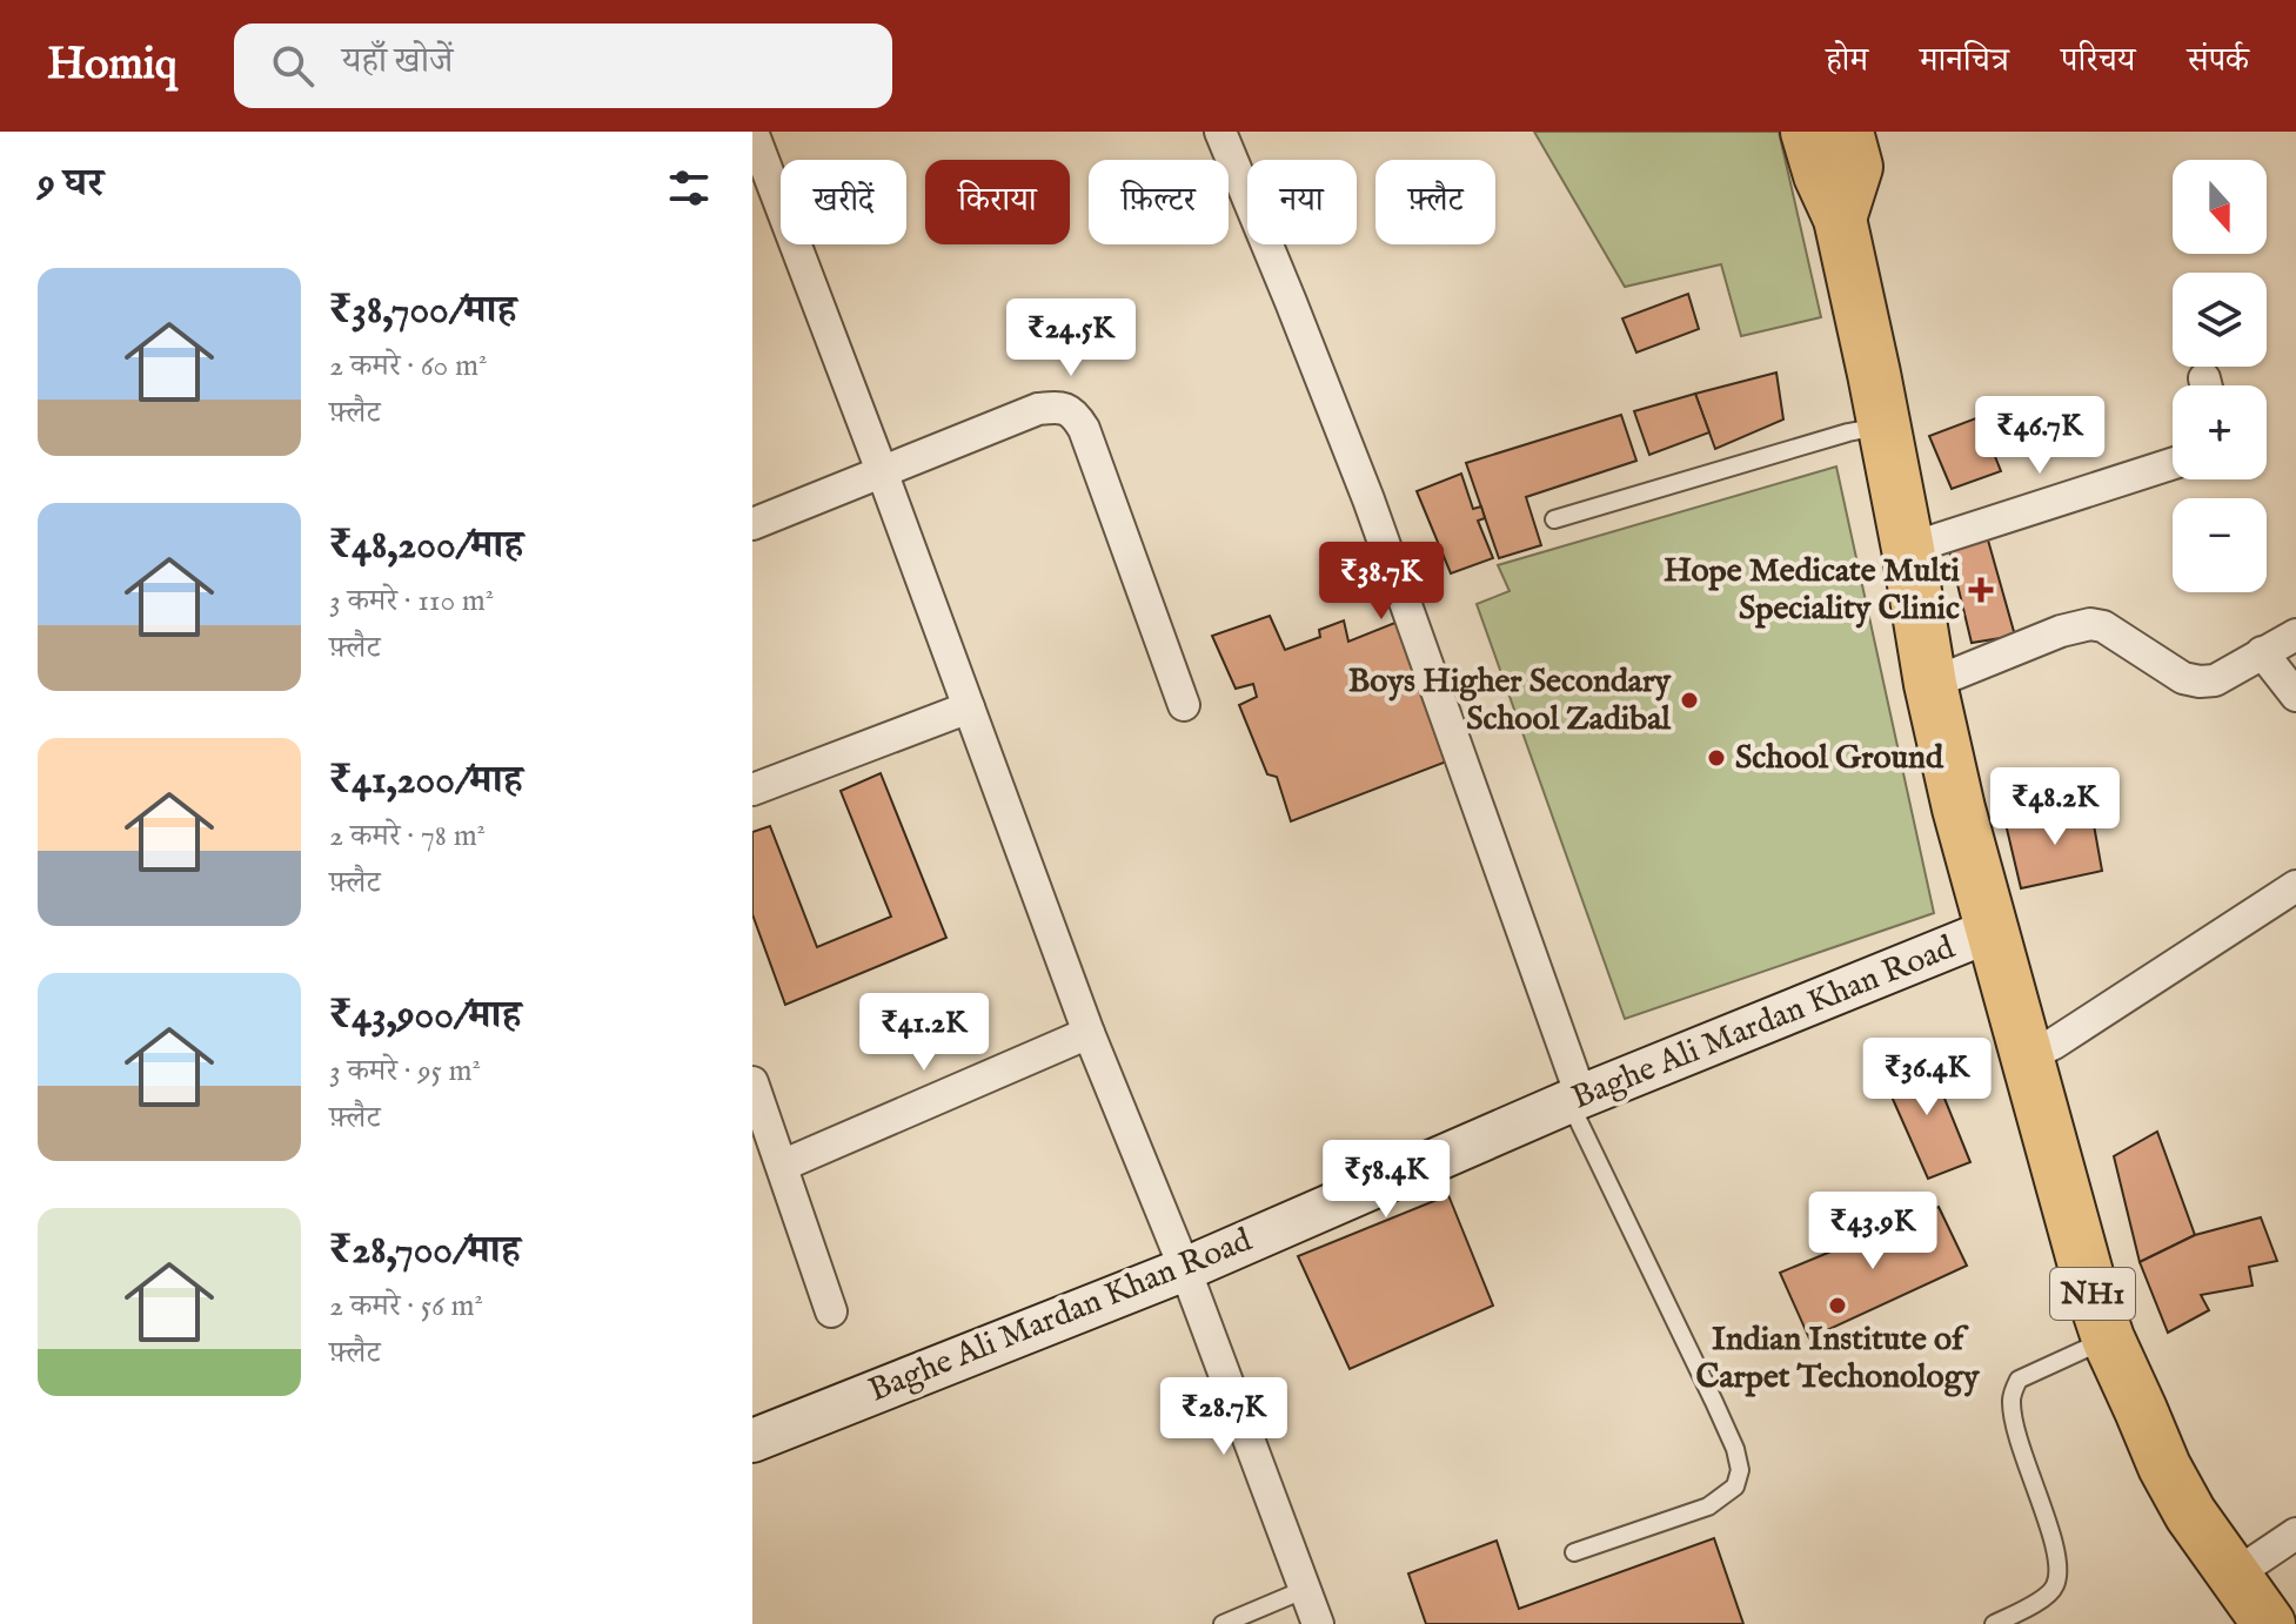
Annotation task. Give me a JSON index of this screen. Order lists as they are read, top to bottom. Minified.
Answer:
{"streets":{"highway":["NH1"],"main road":["Baghe Ali Mardan Khan Road"]},"crossings":[["Baghe Ali Mardan Khan Road","NH1"]],"places":{"health":["Hope Medicate Multi Speciality Clinic"],"other":["Boys Higher Secondary School Zadibal","School Ground","Indian Institute of Carpet Techonology"]},"north":"bottom","page":{"header":"Homiq","search":"यहाँ खोजें","nav":["होम","मानचित्र","परिचय","संपर्क"],"heading":"9 घर","map_buttons":["+","−"],"chip":["खरीदें","किराया","फ़िल्टर","नया","फ़्लैट"],"list":[{"name":"₹38,700/माह","note":"2 कमरे · 60 m² · फ़्लैट"},{"name":"₹48,200/माह","note":"3 कमरे · 110 m² · फ़्लैट"},{"name":"₹41,200/माह","note":"2 कमरे · 78 m² · फ़्लैट"},{"name":"₹43,900/माह","note":"3 कमरे · 95 m² · फ़्लैट"},{"name":"₹28,700/माह","note":"2 कमरे · 56 m² · फ़्लैट"}],"price":["₹24.5K","₹46.7K","₹38.7K","₹48.2K","₹41.2K","₹36.4K","₹58.4K","₹43.9K","₹28.7K"]}}
